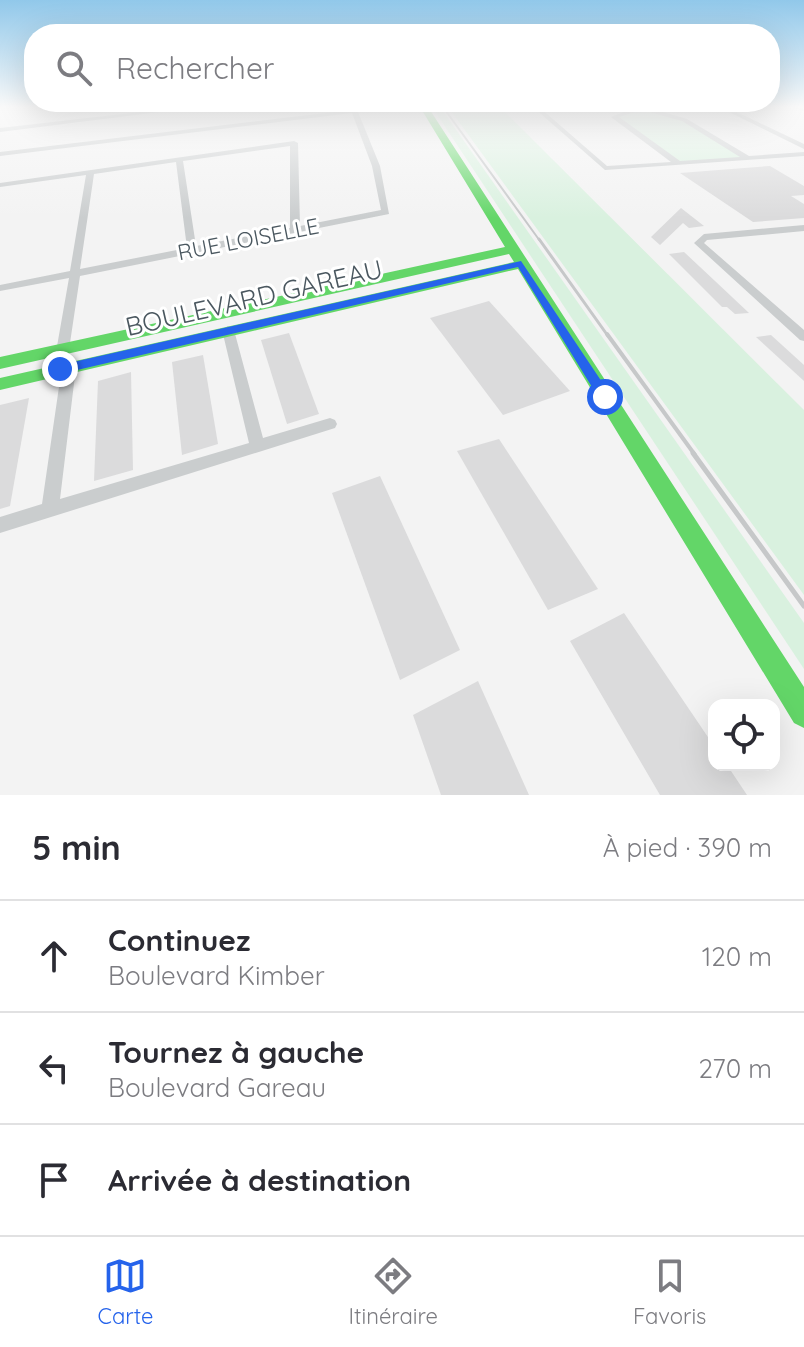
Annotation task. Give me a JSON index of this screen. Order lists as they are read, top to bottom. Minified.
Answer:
{"streets":{"street":["RUE LOISELLE","BOULEVARD GAREAU"]},"page":{"search":"Rechercher","heading":["5 min","À pied · 390 m"],"list":[["Continuez","Boulevard Kimber","120 m"],["Tournez à gauche","Boulevard Gareau","270 m"],"Arrivée à destination"],"nav":["Carte","Itinéraire","Favoris"]}}
